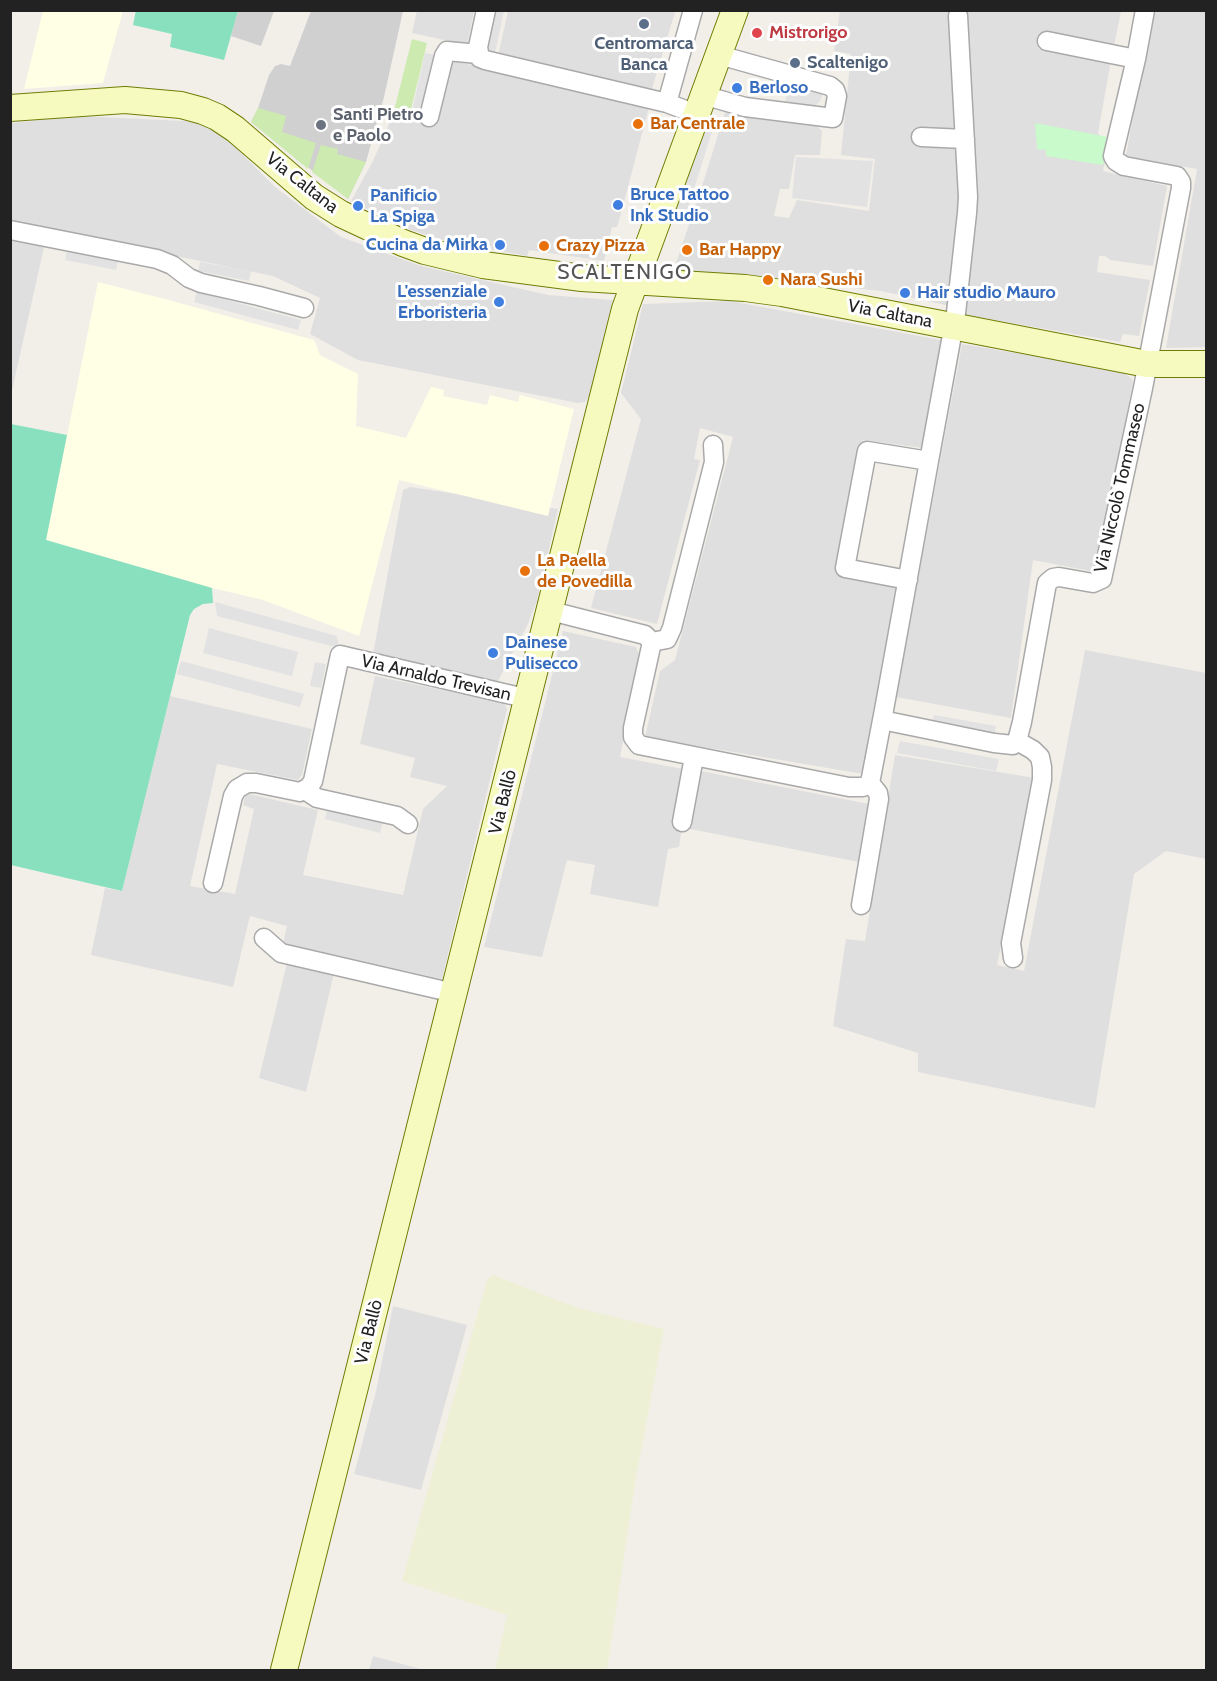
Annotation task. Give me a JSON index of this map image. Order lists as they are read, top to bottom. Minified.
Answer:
{"streets":{"main road":["Via Caltana","Via Ballò"],"street":["Via Niccolò Tommaseo","Via Arnaldo Trevisan"]},"crossings":[["Via Caltana","Via Niccolò Tommaseo"],["Via Caltana","Via Ballò"],["Via Arnaldo Trevisan","Via Ballò"]],"districts":["SCALTENIGO"],"places":["Centromarca Banca","Mistrorigo","Scaltenigo","Berloso","Bar Centrale","Santi Pietro e Paolo","Bruce Tattoo Ink Studio","Panificio La Spiga","Cucina da Mirka","Crazy Pizza","Bar Happy","Nara Sushi","Hair studio Mauro","L'essenziale Erboristeria","La Paella de Povedilla","Dainese Pulisecco"]}
